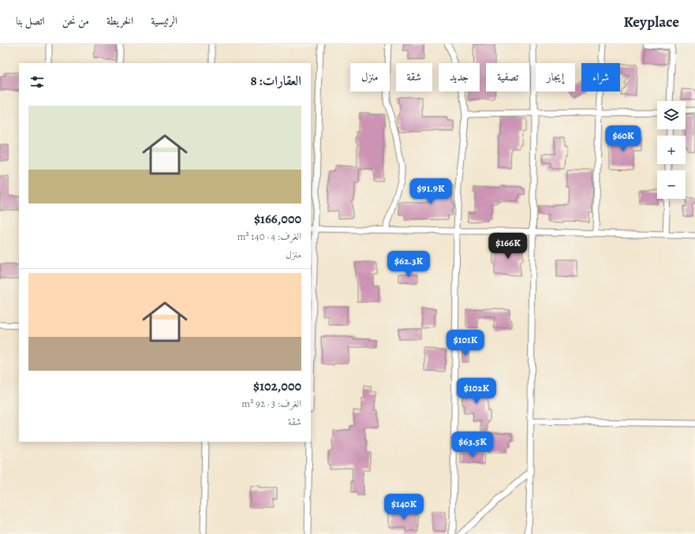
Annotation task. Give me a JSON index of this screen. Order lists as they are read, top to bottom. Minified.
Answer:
{"page":{"header":"Keyplace","nav":["الرئيسية","الخريطة","من نحن","اتصل بنا"],"chip":["شراء","إيجار","تصفية","جديد","شقة","منزل"],"heading":"العقارات: 8","map_buttons":["+","−"],"list":[{"name":"$166,000","note":"الغرف: 4 · 140 m² · منزل"},{"name":"$102,000","note":"الغرف: 3 · 92 m² · شقة"}],"price":["$60K","$91.9K","$166K","$62.3K","$101K","$102K","$63.5K","$140K"]}}
